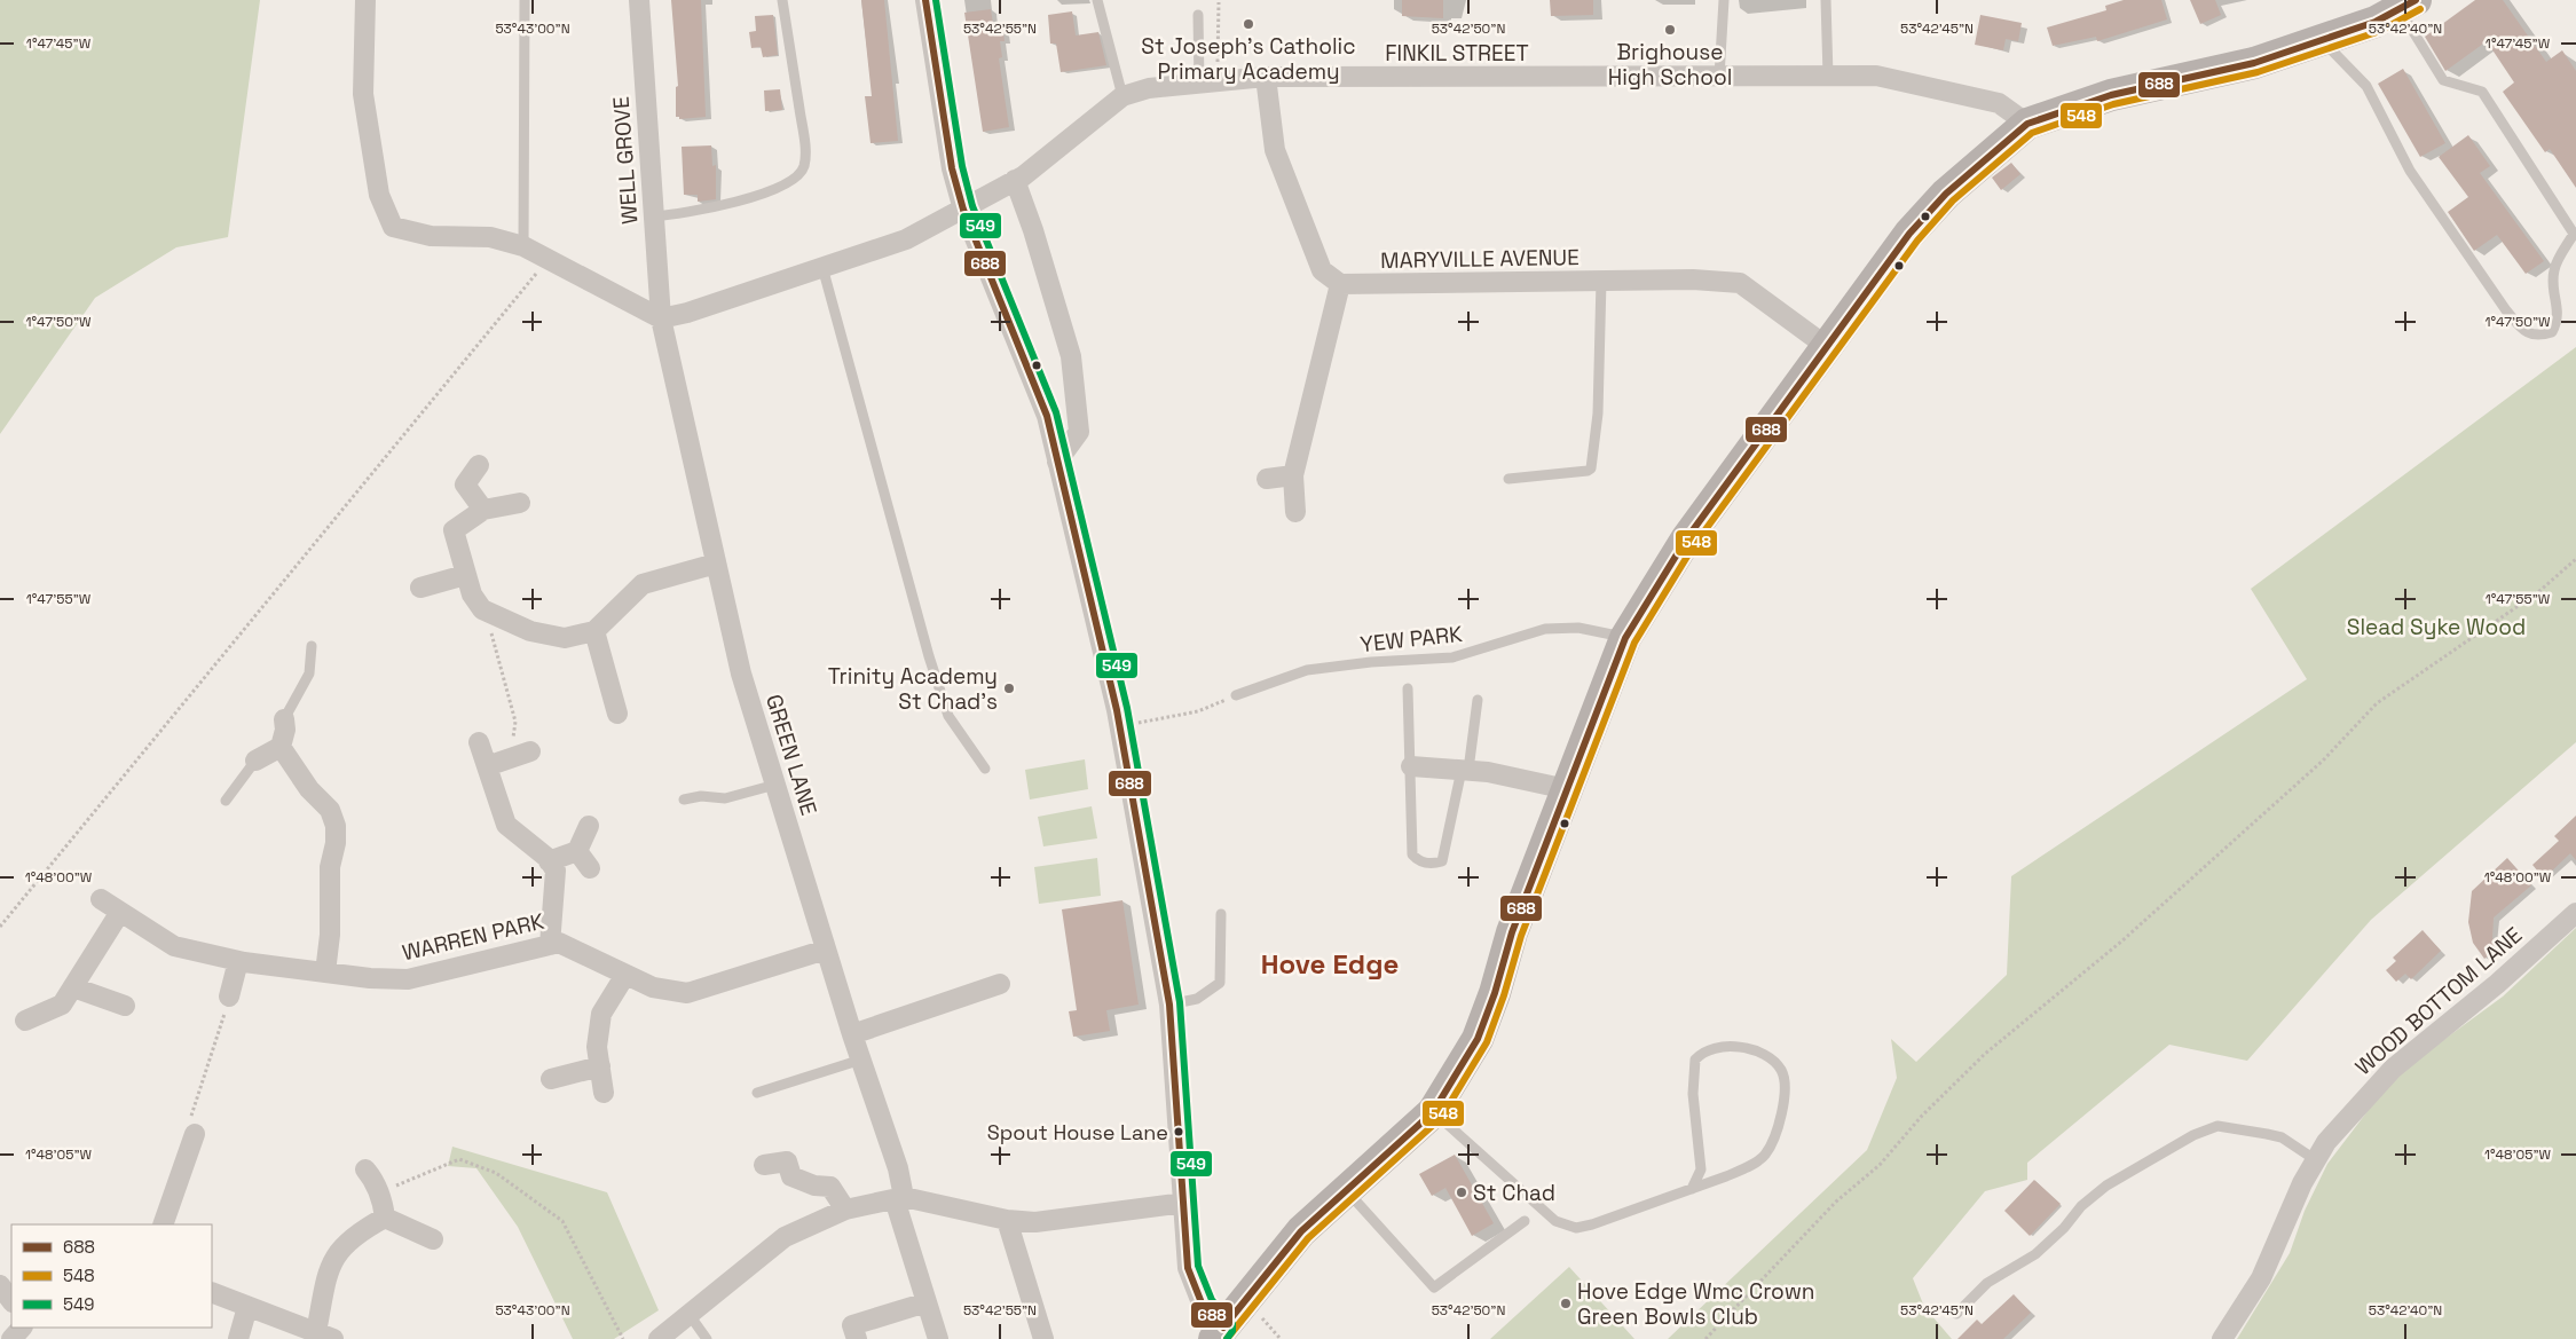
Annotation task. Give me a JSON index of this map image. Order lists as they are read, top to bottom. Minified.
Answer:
{"streets":{"street":["FINKIL STREET","WELL GROVE","MARYVILLE AVENUE","GREEN LANE","WARREN PARK","WOOD BOTTOM LANE"],"lane":["YEW PARK"]},"crossings":[["FINKIL STREET","WELL GROVE"],["FINKIL STREET","GREEN LANE"],["WELL GROVE","GREEN LANE"],["GREEN LANE","WARREN PARK"]],"districts":["Hove Edge"],"parks":["Slead Syke Wood"],"places":["St Joseph's Catholic Primary Academy","Brighouse High School","Trinity Academy St Chad's","Spout House Lane","St Chad","Hove Edge Wmc Crown Green Bowls Club"],"lines":["transit line 688","transit line 549","transit line 548"],"legend":["688","548","549"],"coordinates":["53°43'00\"N","53°42'55\"N","53°42'50\"N","53°42'45\"N","53°42'40\"N","1°47'45\"W","1°47'50\"W","1°47'55\"W","1°48'00\"W","1°48'05\"W"]}
